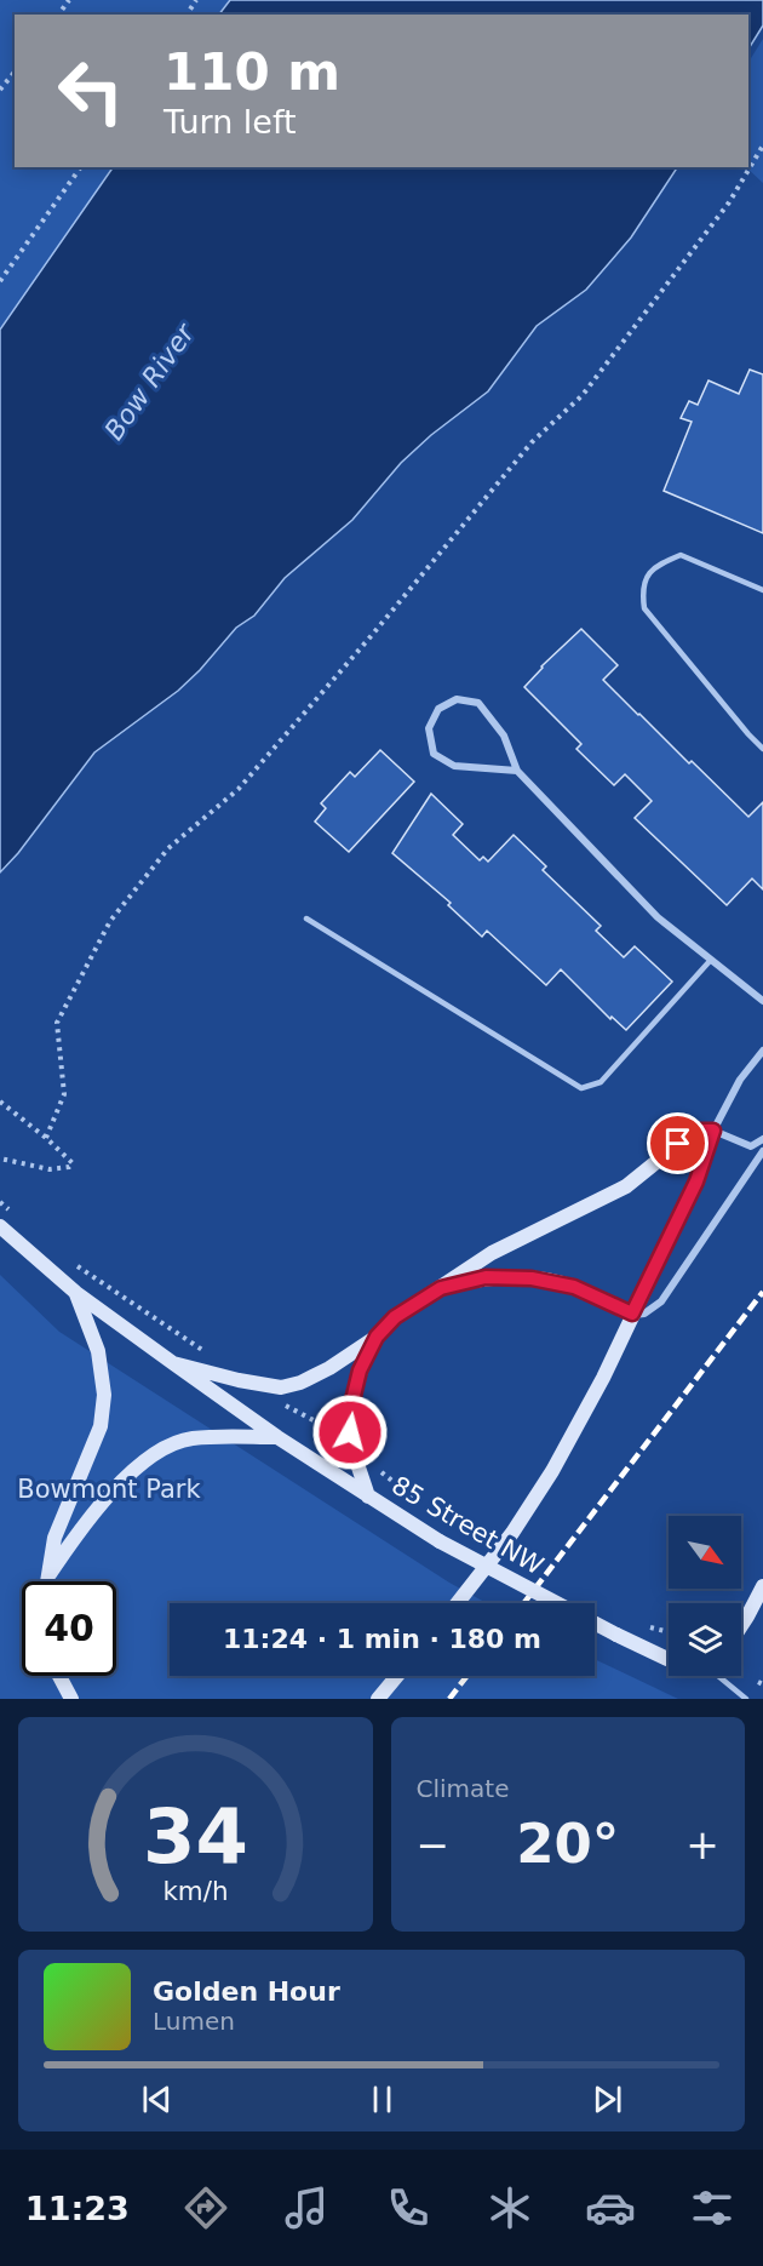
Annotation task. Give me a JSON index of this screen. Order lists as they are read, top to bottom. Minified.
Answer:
{"streets":{"street":["85 Street NW"]},"water":["Bow River"],"parks":["Bowmont Park"],"north":"bottom right","page":{"turn":["110 m","Turn left"],"limit":"40","trip":"11:24 · 1 min · 180 m","tile":"Climate","heat":["−","20°","+"],"song":["Golden Hour","Lumen"],"tabs":"11:23","gauge":["34","km/h"]}}
